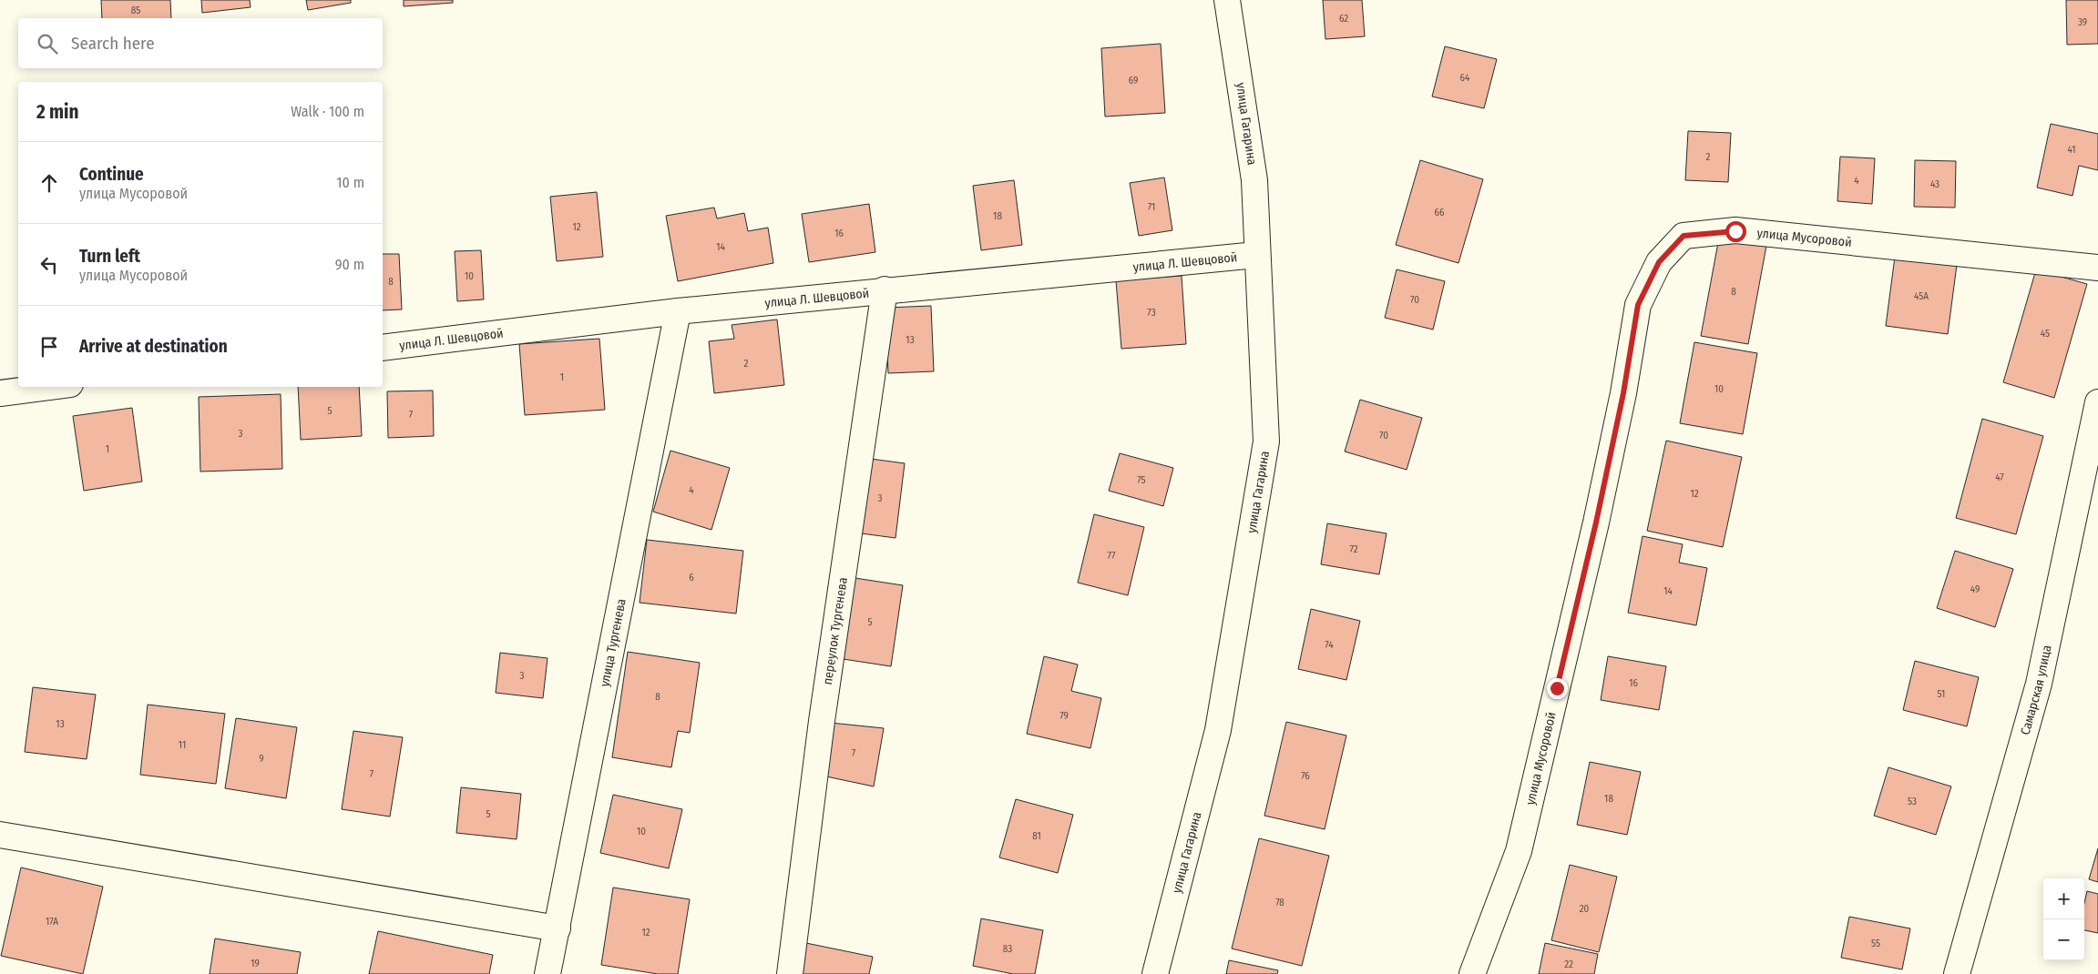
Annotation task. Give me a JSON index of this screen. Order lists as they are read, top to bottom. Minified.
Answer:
{"streets":{"street":["улица Гагарина","улица Мусоровой","улица Л. Шевцовой","переулок Тургенева","улица Тургенева","Самарская улица"]},"crossings":[["улица Гагарина","улица Л. Шевцовой"],["улица Л. Шевцовой","переулок Тургенева"],["улица Л. Шевцовой","улица Тургенева"]],"house_numbers":["85","62","39","64","69","41","2","4","43","71","66","18","12","16","14","10","8","8","45А","70","73","45","13","2","1","10","5","7","3","70","1","47","75","4","12","3","72","77","6","49","14","5","74","3","16","51","8","79","13","11","7","9","7","76","18","53","5","10","81","78","20","17А","12","55","83","19","22"],"page":{"search":"Search here","heading":["2 min","Walk · 100 m"],"list":[["Continue","улица Мусоровой","10 m"],["Turn left","улица Мусоровой","90 m"],"Arrive at destination"],"map_buttons":["+","−"]}}
